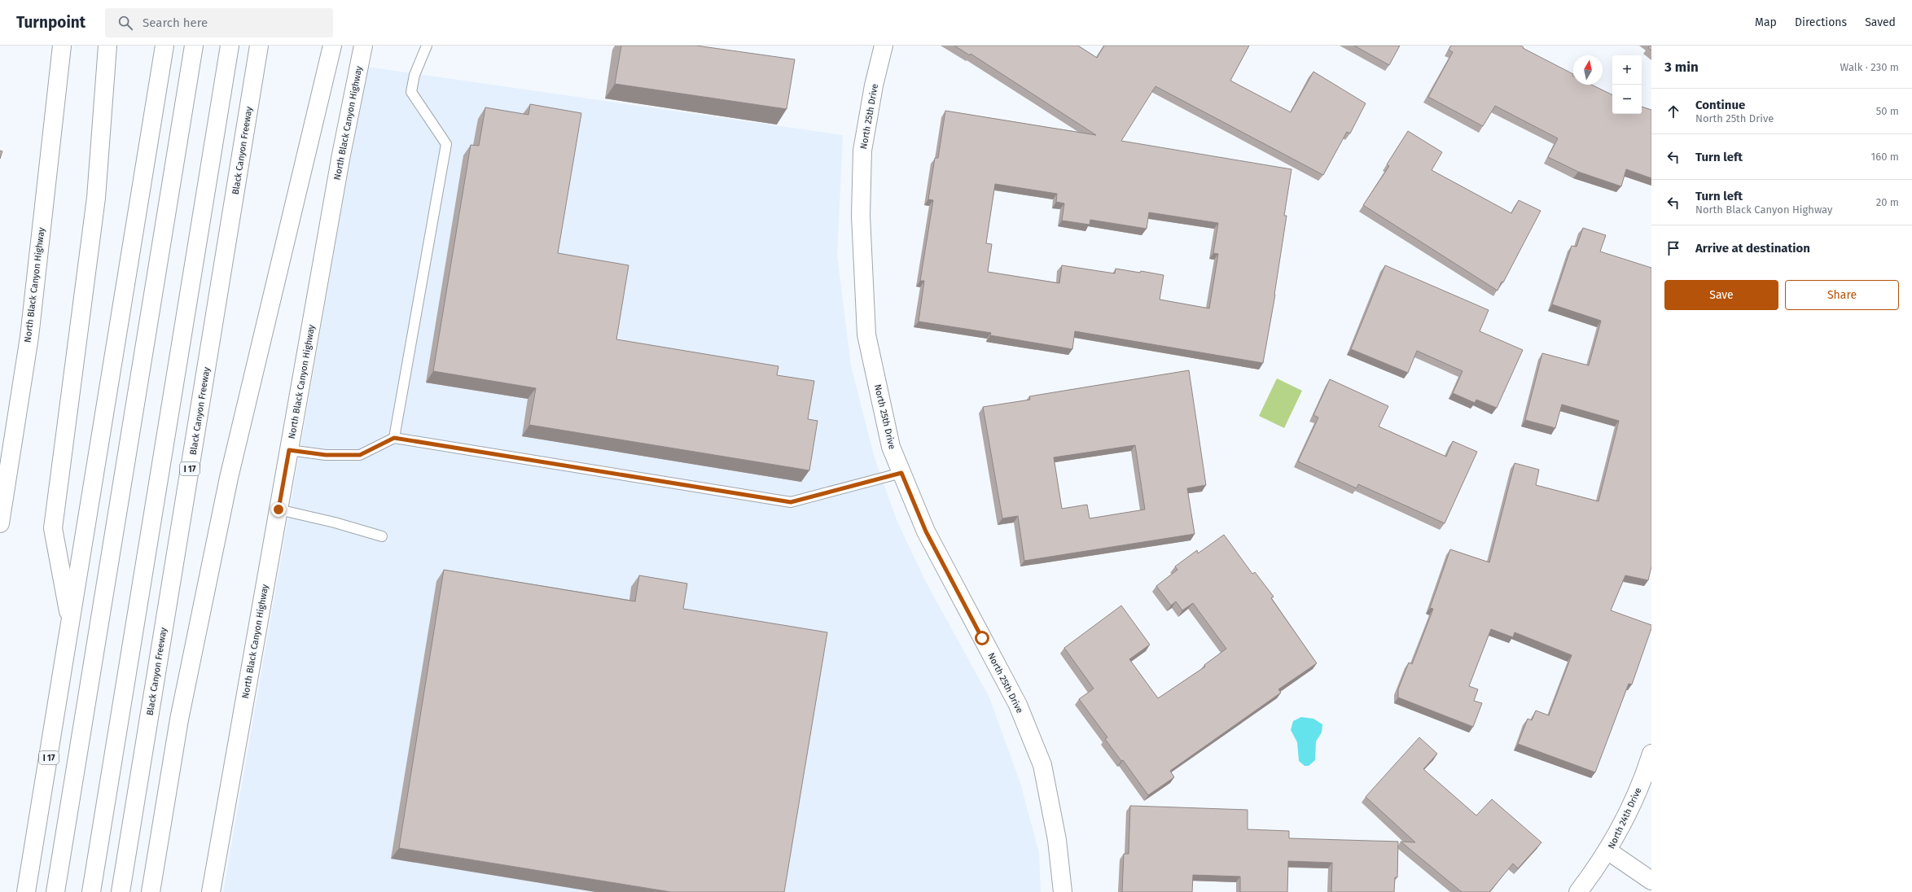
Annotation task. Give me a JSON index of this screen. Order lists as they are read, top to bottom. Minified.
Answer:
{"streets":{"main road":["North 25th Drive","North Black Canyon Highway","Black Canyon Freeway","I 17","North 24th Drive"]},"north":"top","page":{"header":"Turnpoint","search":"Search here","nav":["Map","Directions","Saved"],"heading":["3 min","Walk · 230 m"],"map_buttons":["+","−"],"list":[["Continue","North 25th Drive","50 m"],["Turn left","160 m"],["Turn left","North Black Canyon Highway","20 m"],"Arrive at destination"],"buttons":["Save","Share"]}}
